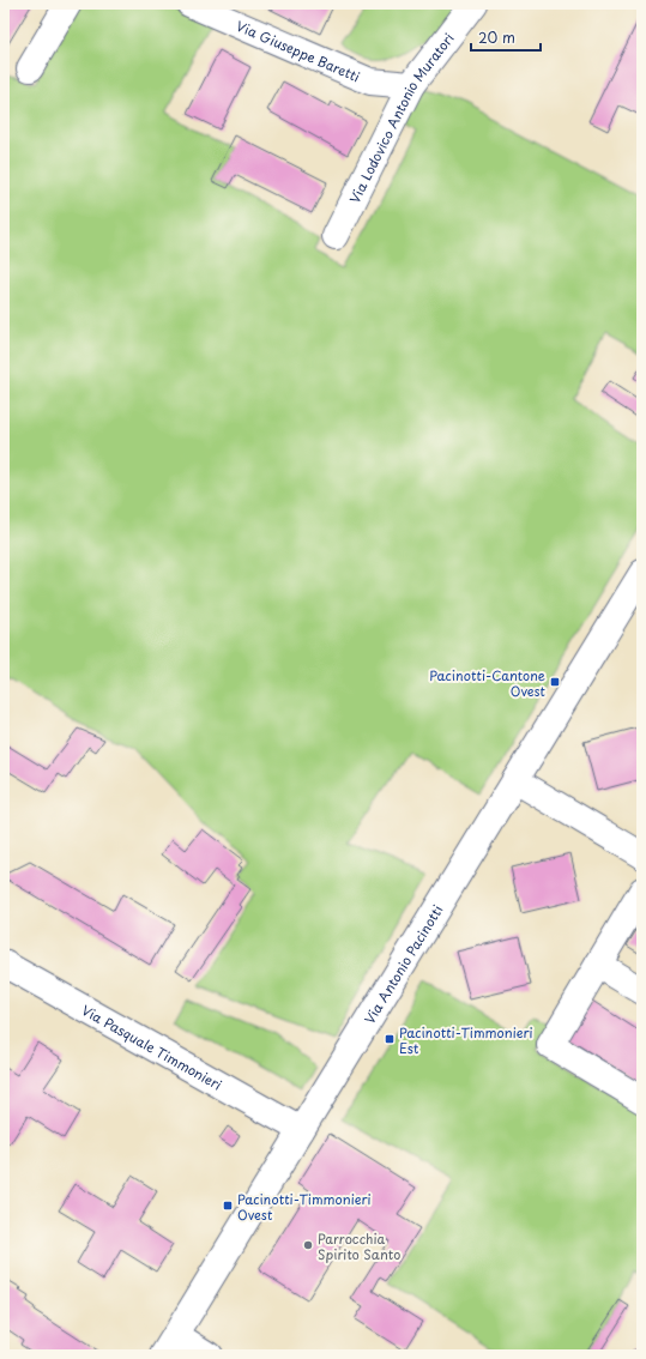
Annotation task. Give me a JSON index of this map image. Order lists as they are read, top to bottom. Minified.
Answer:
{"streets":{"street":["Via Giuseppe Baretti","Via Lodovico Antonio Muratori","Via Antonio Pacinotti","Via Pasquale Timmonieri"]},"crossings":[["Via Giuseppe Baretti","Via Lodovico Antonio Muratori"],["Via Antonio Pacinotti","Via Pasquale Timmonieri"]],"places":{"transit":["Pacinotti-Cantone Ovest","Pacinotti-Timmonieri Est","Pacinotti-Timmonieri Ovest"],"other":["Parrocchia Spirito Santo"]},"scale_bar":"20 m"}
